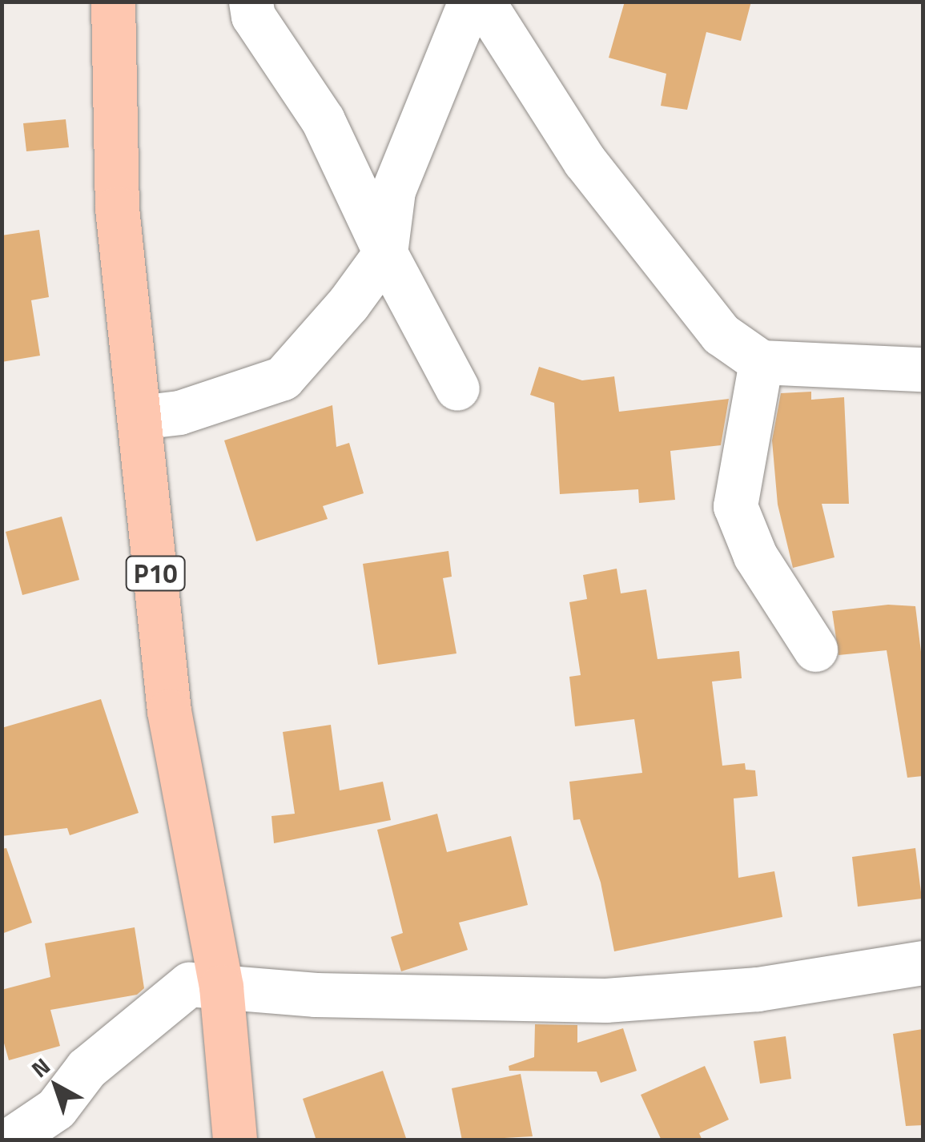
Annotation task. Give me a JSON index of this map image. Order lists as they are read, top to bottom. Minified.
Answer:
{"streets":{"main road":["P10"]},"north":"top left"}
